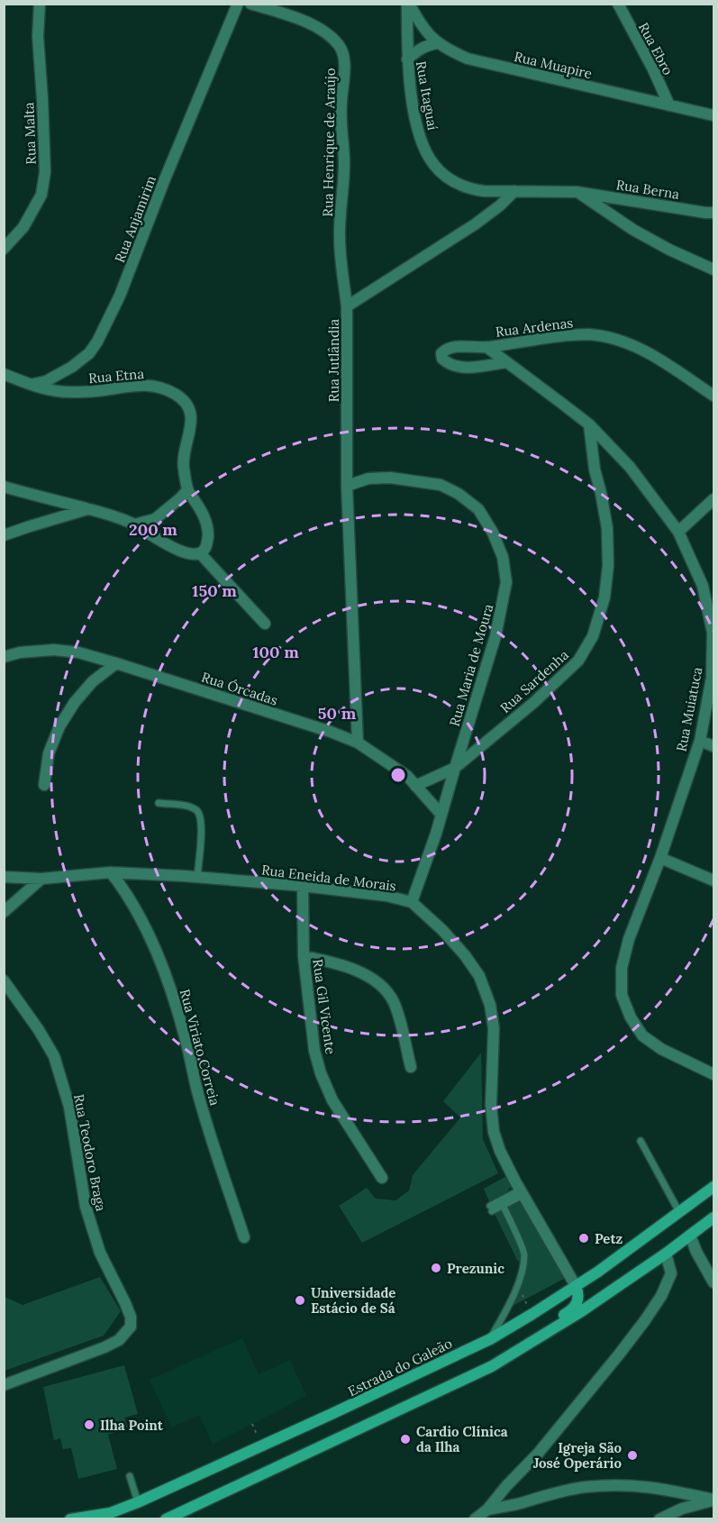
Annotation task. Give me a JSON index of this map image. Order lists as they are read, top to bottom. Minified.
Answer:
{"streets":{"main road":["Estrada do Galeão"],"street":["Rua Ebro","Rua Muapire","Rua Itaguaí","Rua Malta","Rua Henrique de Araújo","Rua Berna","Rua Anjamirim","Rua Ardenas","Rua Jutlândia","Rua Etna","Rua Maria de Moura","Rua Sardenha","Rua Órcadas","Rua Muiatuca","Rua Eneida de Morais","Rua Gil Vicente","Rua Viriato Correia","Rua Teodoro Braga"]},"crossings":[["Rua Ebro","Rua Muapire"],["Rua Muapire","Rua Itaguaí"],["Rua Itaguaí","Rua Jutlândia"],["Rua Henrique de Araújo","Rua Jutlândia"],["Rua Anjamirim","Rua Etna"],["Rua Ardenas","Rua Muiatuca"],["Rua Jutlândia","Rua Maria de Moura"],["Rua Jutlândia","Rua Órcadas"],["Rua Maria de Moura","Rua Sardenha"],["Rua Maria de Moura","Rua Órcadas"],["Rua Maria de Moura","Rua Eneida de Morais"],["Rua Sardenha","Rua Órcadas"],["Rua Sardenha","Rua Muiatuca"],["Rua Eneida de Morais","Rua Gil Vicente"],["Rua Eneida de Morais","Rua Viriato Correia"],["Rua Eneida de Morais","Estrada do Galeão"]],"places":["Petz","Prezunic","Universidade Estácio de Sá","Ilha Point","Cardio Clínica da Ilha","Igreja São José Operário"],"rings":["200 m","150 m","100 m","50 m"]}
